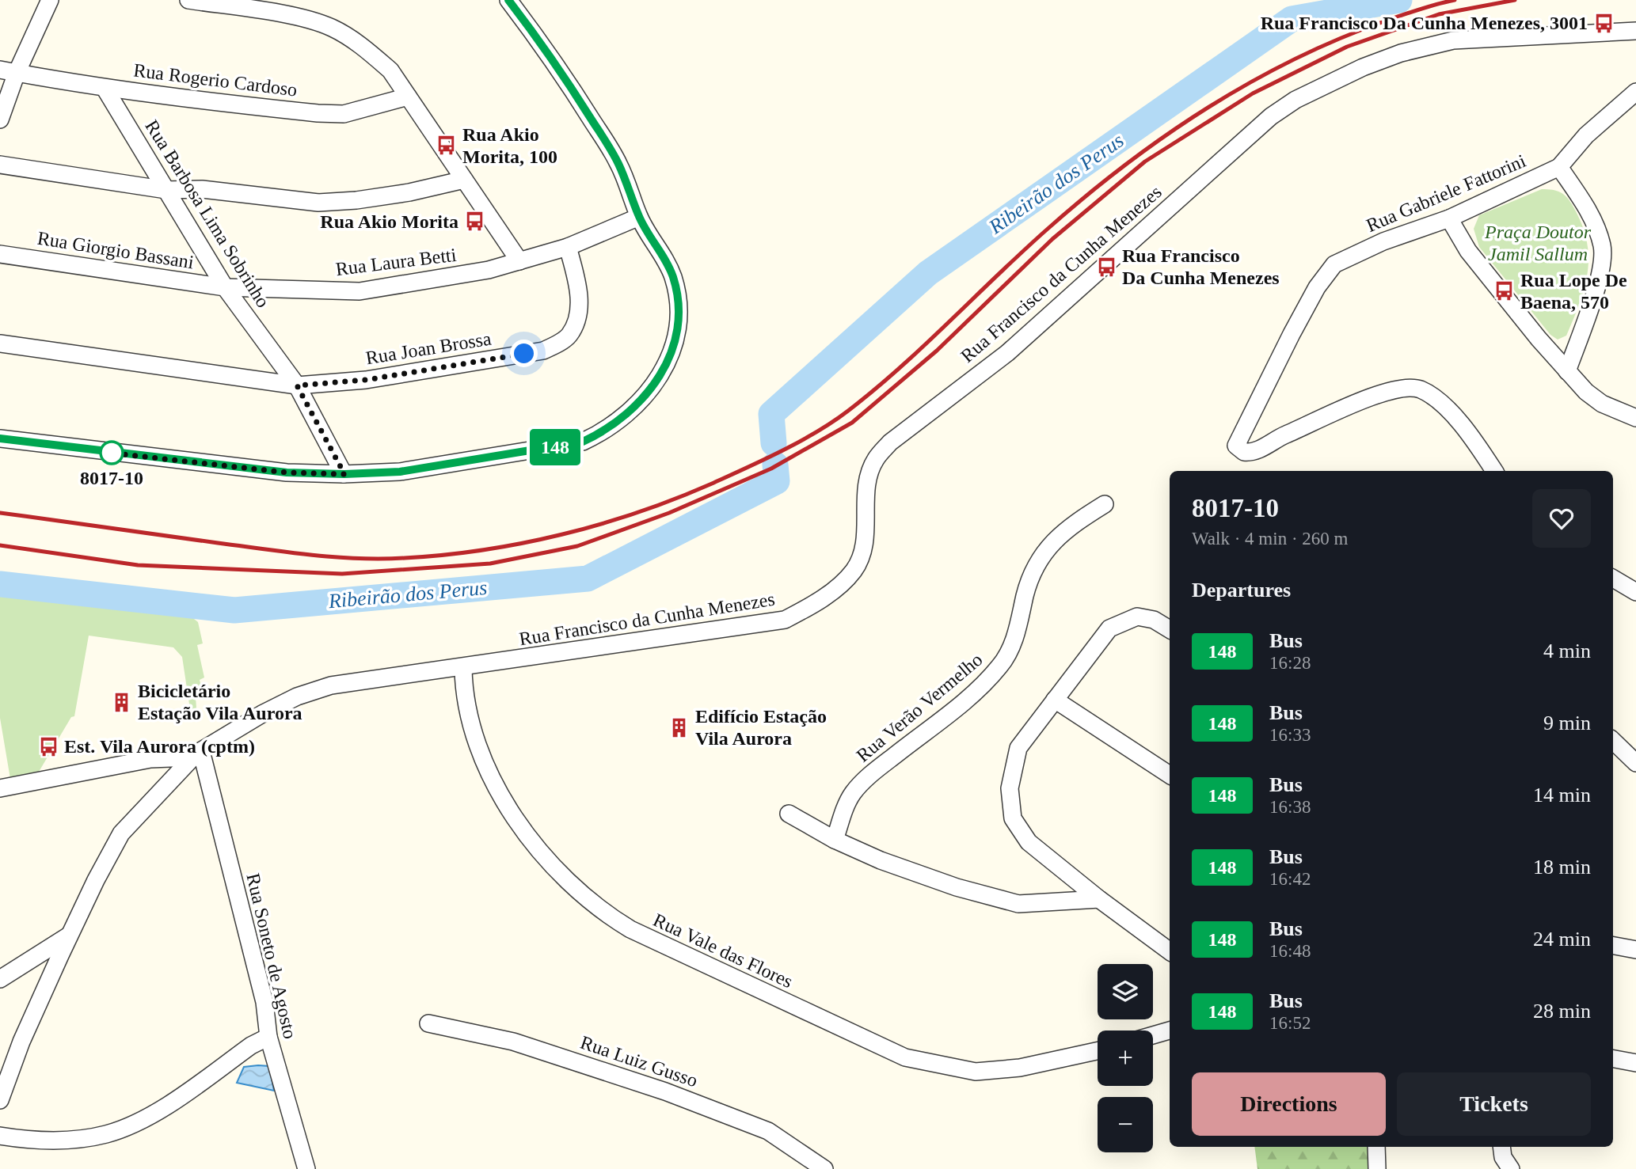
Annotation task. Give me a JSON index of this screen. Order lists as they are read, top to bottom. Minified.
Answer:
{"streets":{"street":["Rua Rogerio Cardoso","Rua Gabriele Fattorini","Rua Barbosa Lima Sobrinho","Rua Giorgio Bassani","Rua Laura Betti","Rua Francisco da Cunha Menezes","Rua Joan Brossa","Rua Verão Vermelho","Rua Vale das Flores","Rua Soneto de Agosto","Rua Luiz Gusso"]},"crossings":[["Rua Rogerio Cardoso","Rua Barbosa Lima Sobrinho"],["Rua Barbosa Lima Sobrinho","Rua Giorgio Bassani"],["Rua Barbosa Lima Sobrinho","Rua Laura Betti"],["Rua Barbosa Lima Sobrinho","Rua Joan Brossa"],["Rua Giorgio Bassani","Rua Laura Betti"],["Rua Laura Betti","Rua Joan Brossa"],["Rua Francisco da Cunha Menezes","Rua Vale das Flores"],["Rua Francisco da Cunha Menezes","Rua Soneto de Agosto"]],"water":["Ribeirão dos Perus"],"parks":["Praça Doutor Jamil Sallum"],"places":{"bus stop":["Rua Francisco Da Cunha Menezes, 3001","Rua Akio Morita, 100","Rua Akio Morita","Rua Francisco Da Cunha Menezes","Rua Lope De Baena, 570","Est. Vila Aurora (cptm)"],"other":["8017-10"],"building":["Bicicletário Estação Vila Aurora","Edifício Estação Vila Aurora"]},"lines":["bus line 148"],"page":{"on_map":"148","heading":[["8017-10","Walk · 4 min · 260 m"],"Departures"],"list":[{"mark":"148","name":"Bus","note":"16:28","value":"4 min"},{"mark":"148","name":"Bus","note":"16:33","value":"9 min"},{"mark":"148","name":"Bus","note":"16:38","value":"14 min"},{"mark":"148","name":"Bus","note":"16:42","value":"18 min"},{"mark":"148","name":"Bus","note":"16:48","value":"24 min"},{"mark":"148","name":"Bus","note":"16:52","value":"28 min"}],"map_buttons":["+","−"],"buttons":["Directions","Tickets"]}}
